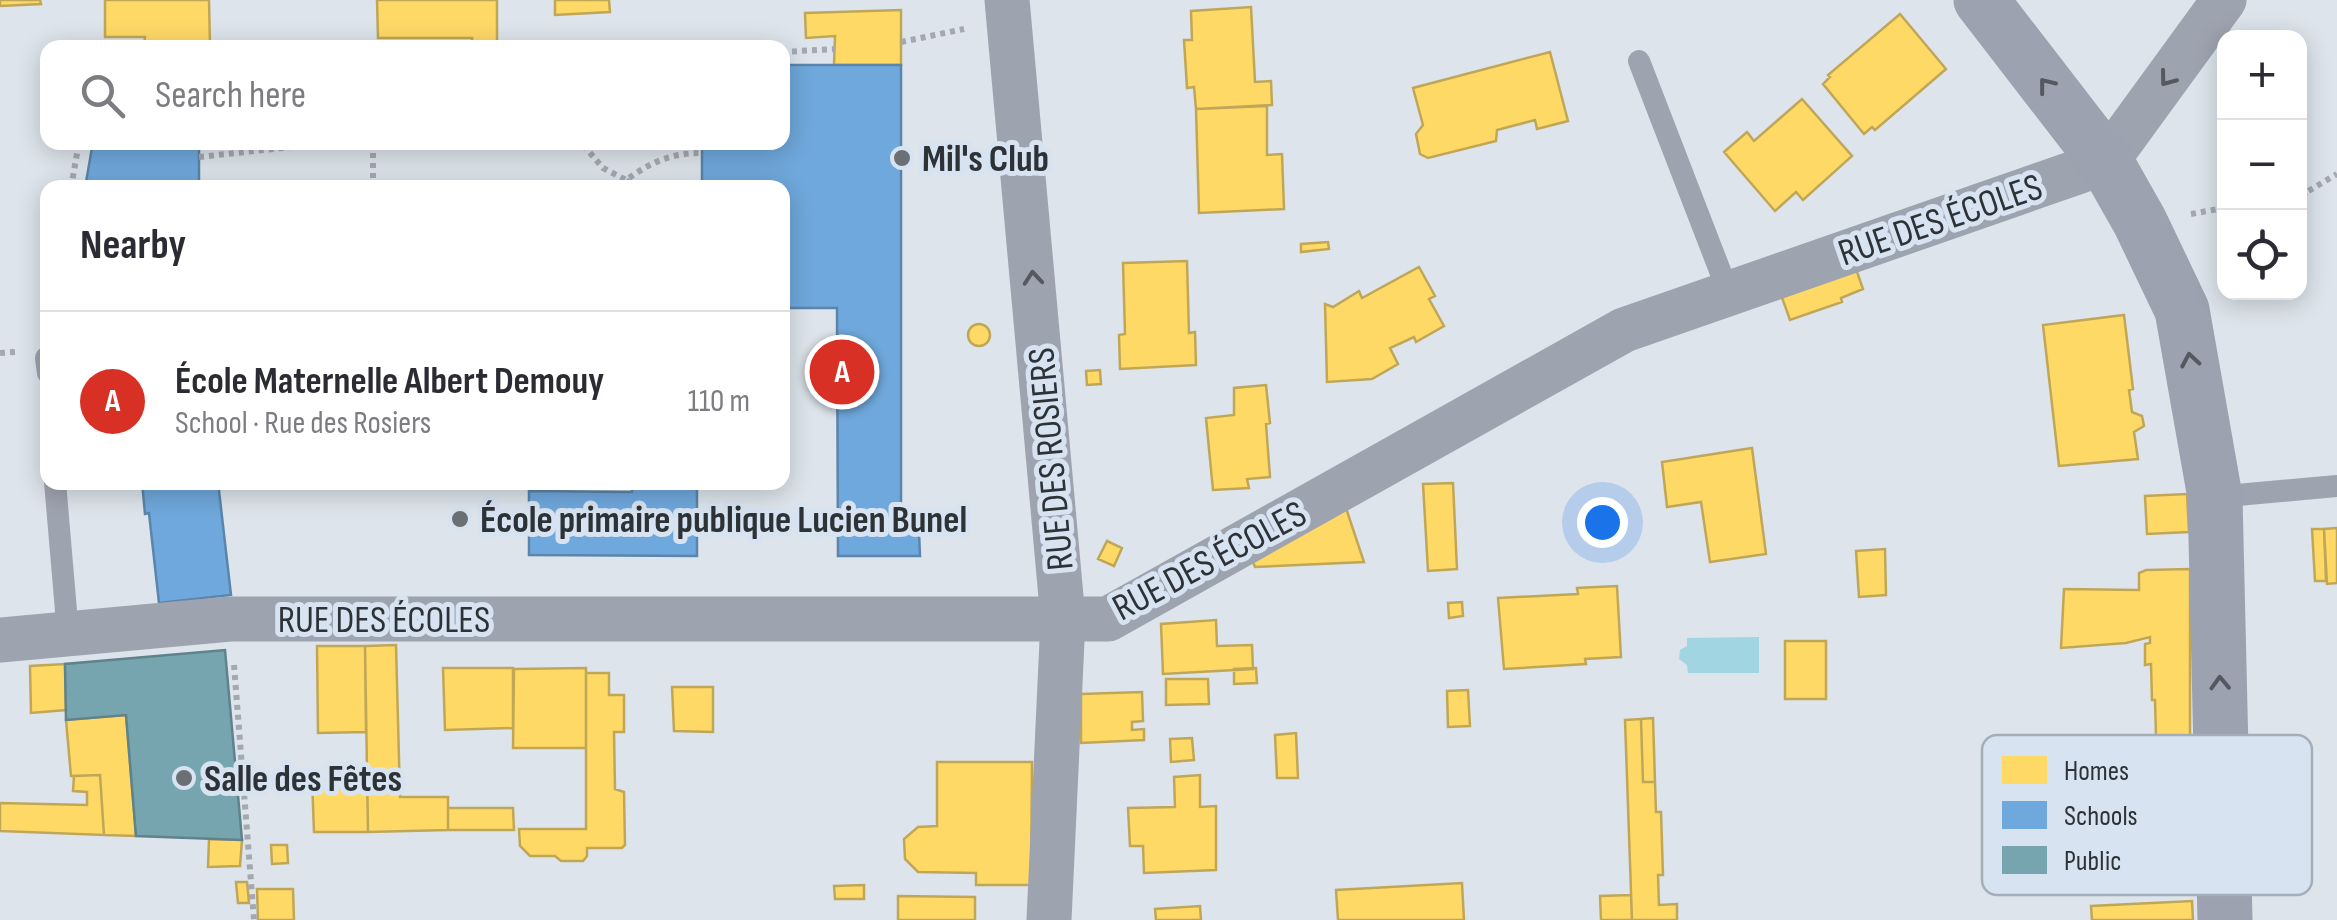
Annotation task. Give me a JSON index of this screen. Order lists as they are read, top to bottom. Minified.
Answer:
{"streets":{"street":["RUE DES ÉCOLES","RUE DES ROSIERS"]},"crossings":[["RUE DES ÉCOLES","RUE DES ROSIERS"]],"one_way":["RUE DES ROSIERS"],"places":["Mil's Club","École primaire publique Lucien Bunel","Salle des Fêtes"],"legend":["Homes","Schools","Public"],"page":{"map_buttons":["+","−"],"search":"Search here","heading":"Nearby","list":[{"mark":"A","name":"École Maternelle Albert Demouy","note":"School · Rue des Rosiers","value":"110 m"}],"pins":"A"}}
